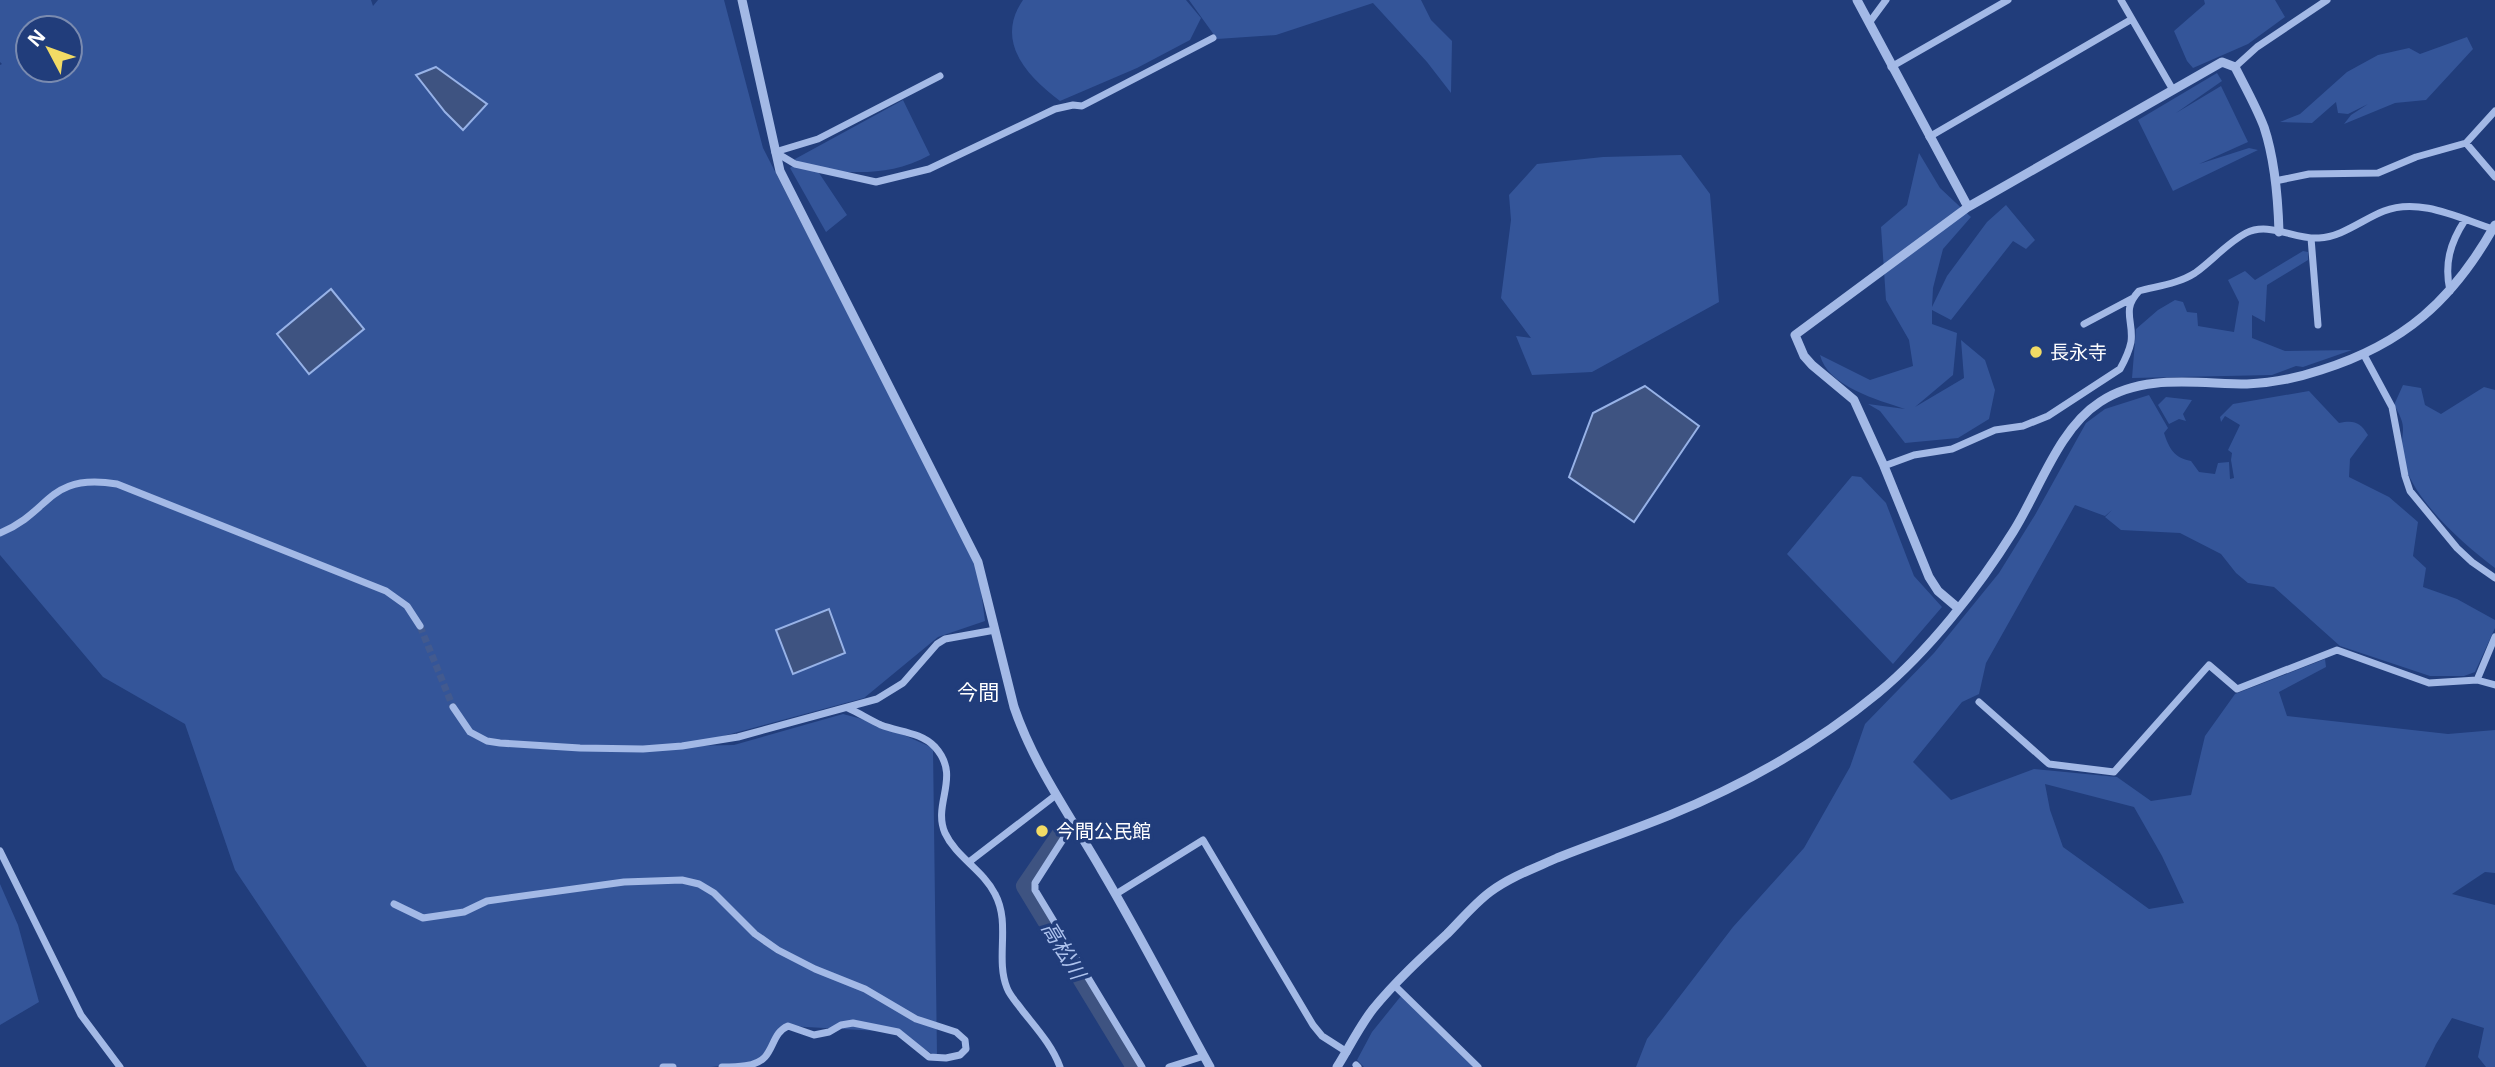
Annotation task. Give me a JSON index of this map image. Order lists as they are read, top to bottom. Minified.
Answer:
{"districts":["今間"],"water":["高松川"],"places":["長永寺","今間公民館"],"north":"top left"}
